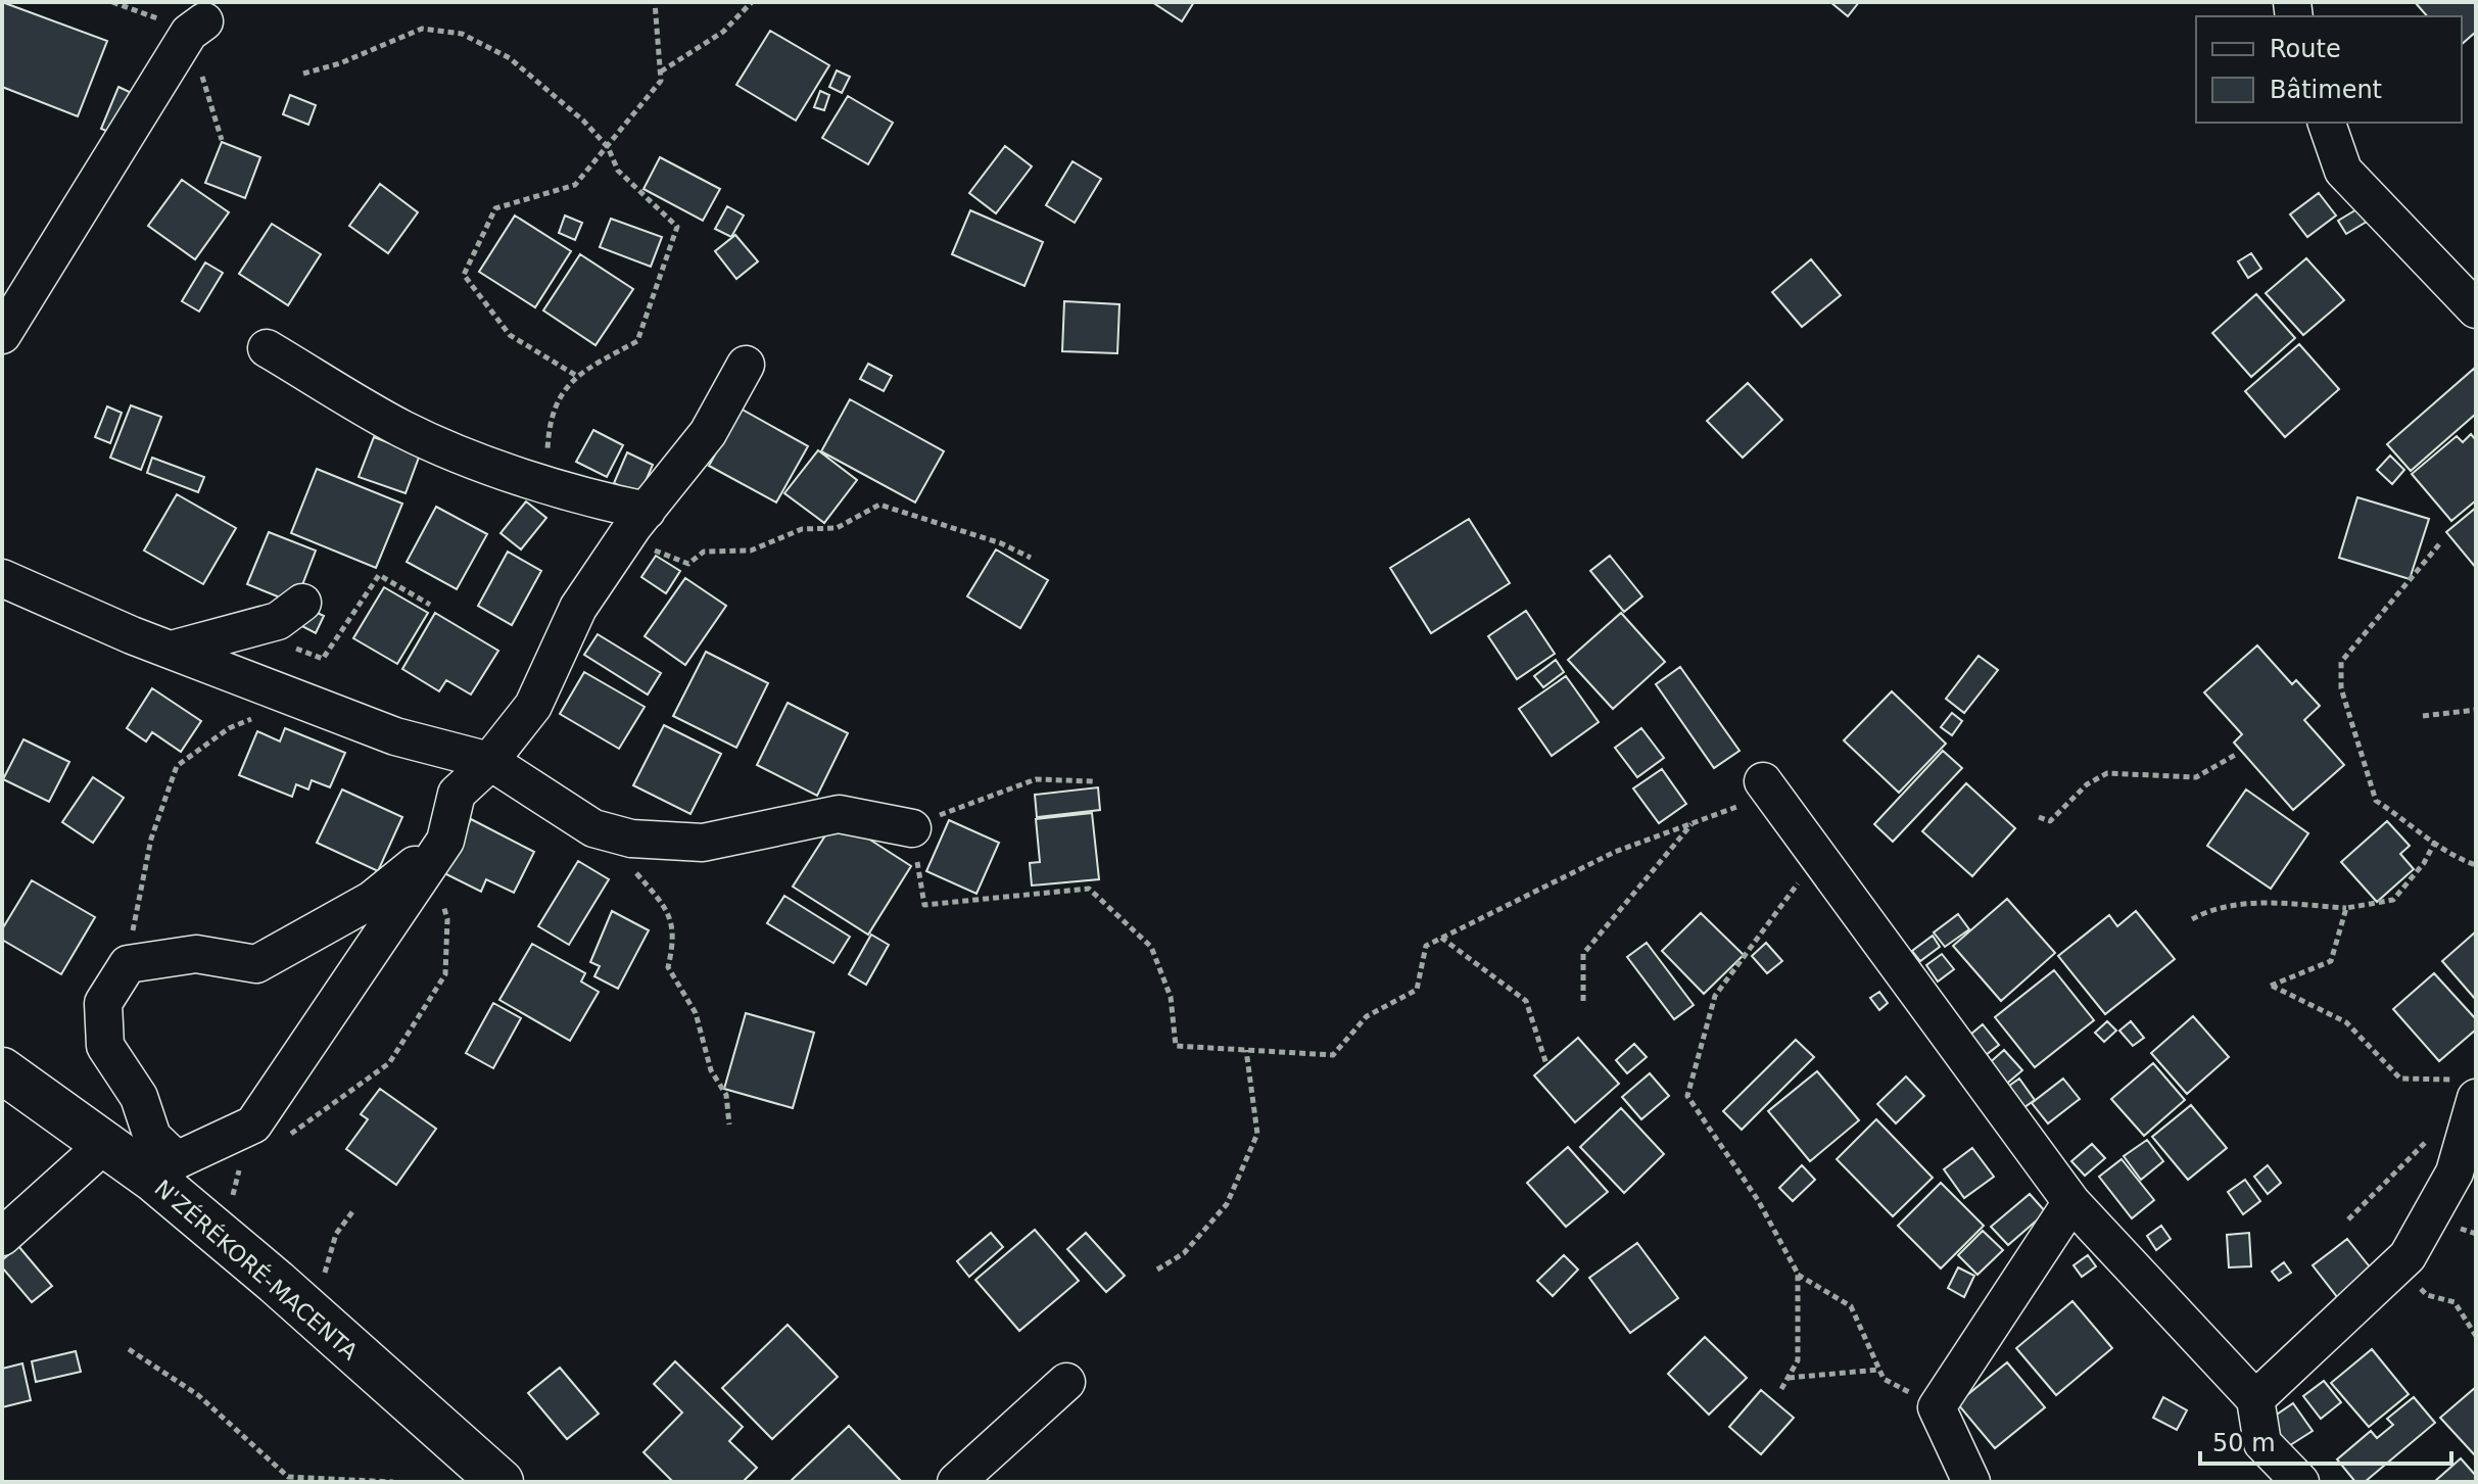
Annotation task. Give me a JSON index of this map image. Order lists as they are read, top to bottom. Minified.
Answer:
{"streets":{"highway":["N'ZÉRÉKORÉ-MACENTA"]},"legend":["Route","Bâtiment"],"scale_bar":"50 m"}
